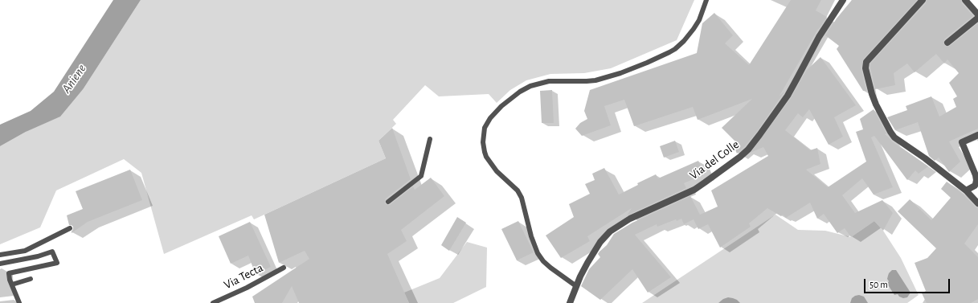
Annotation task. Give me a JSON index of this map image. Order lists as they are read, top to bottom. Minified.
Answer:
{"streets":{"street":["Via del Colle"],"lane":["Via Tecta"]},"water":["Aniene"],"scale_bar":"50 m"}
